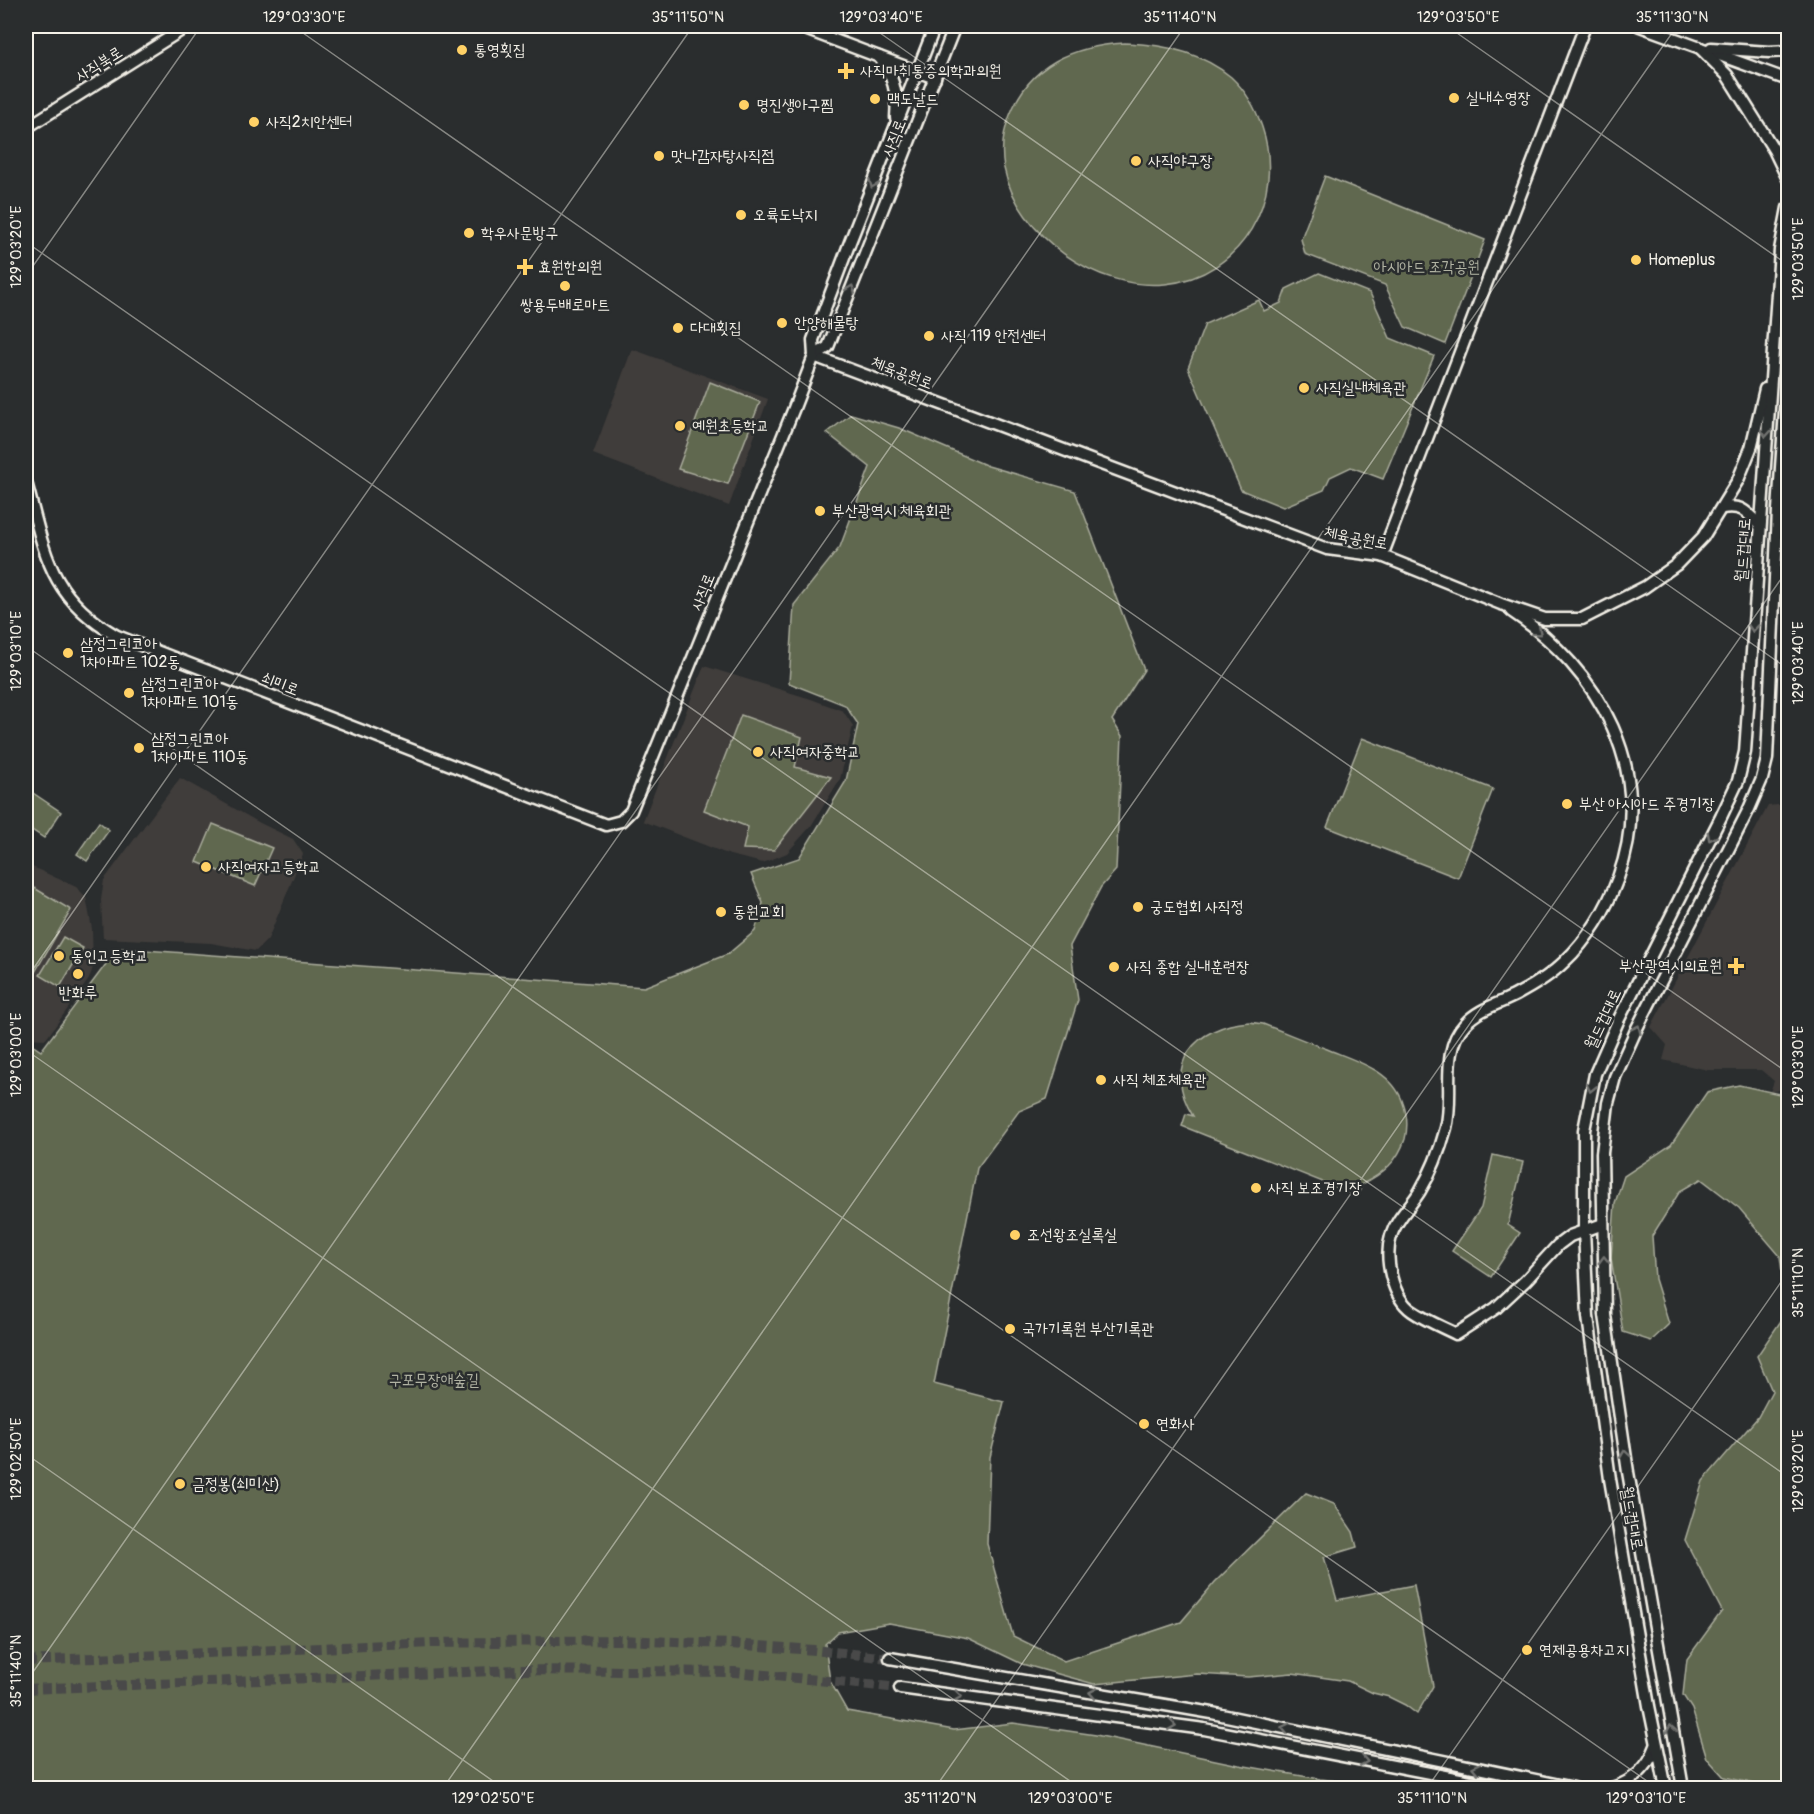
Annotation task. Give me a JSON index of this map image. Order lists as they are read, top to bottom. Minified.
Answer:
{"streets":{"main road":["사직북로","사직로","체육공원로","월드컵대로","쇠미로"]},"crossings":[["사직로","체육공원로"],["사직로","쇠미로"],["체육공원로","월드컵대로"]],"parks":["아시아드 조각공원","구포무장애숲길"],"places":{"other":["통영횟집","실내수영장","맥도날드","명진생아구찜","사직2치안센터","맛나감자탕사직점","사직야구장","오륙도낙지","학우사문방구","Homeplus","쌍용두배로마트","안양해물탕","다대횟집","사직 119 안전센터","사직실내체육관","예원초등학교","부산광역시 체육회관","삼정그린코아 1차아파트 102동","삼정그린코아 1차아파트 101동","삼정그린코아 1차아파트 110동","사직여자중학교","부산 아시아드 주경기장","사직여자고등학교","궁도협회 사직정","동원교회","동인고등학교","사직 종합 실내훈련장","반화루","사직 체조체육관","사직 보조경기장","조선왕조실록실","국가기록원 부산기록관","연화사","금정봉(쇠미산)","연제공용차고지"],"health":["사직마취통증의학과의원","효원한의원","부산광역시의료원"]},"coordinates":["129°03'30\"E","35°11'50\"N","129°03'40\"E","35°11'40\"N","129°03'50\"E","35°11'30\"N","129°03'20\"E","129°03'10\"E","129°03'00\"E","35°11'10\"N","129°02'50\"E","35°11'20\"N"]}
